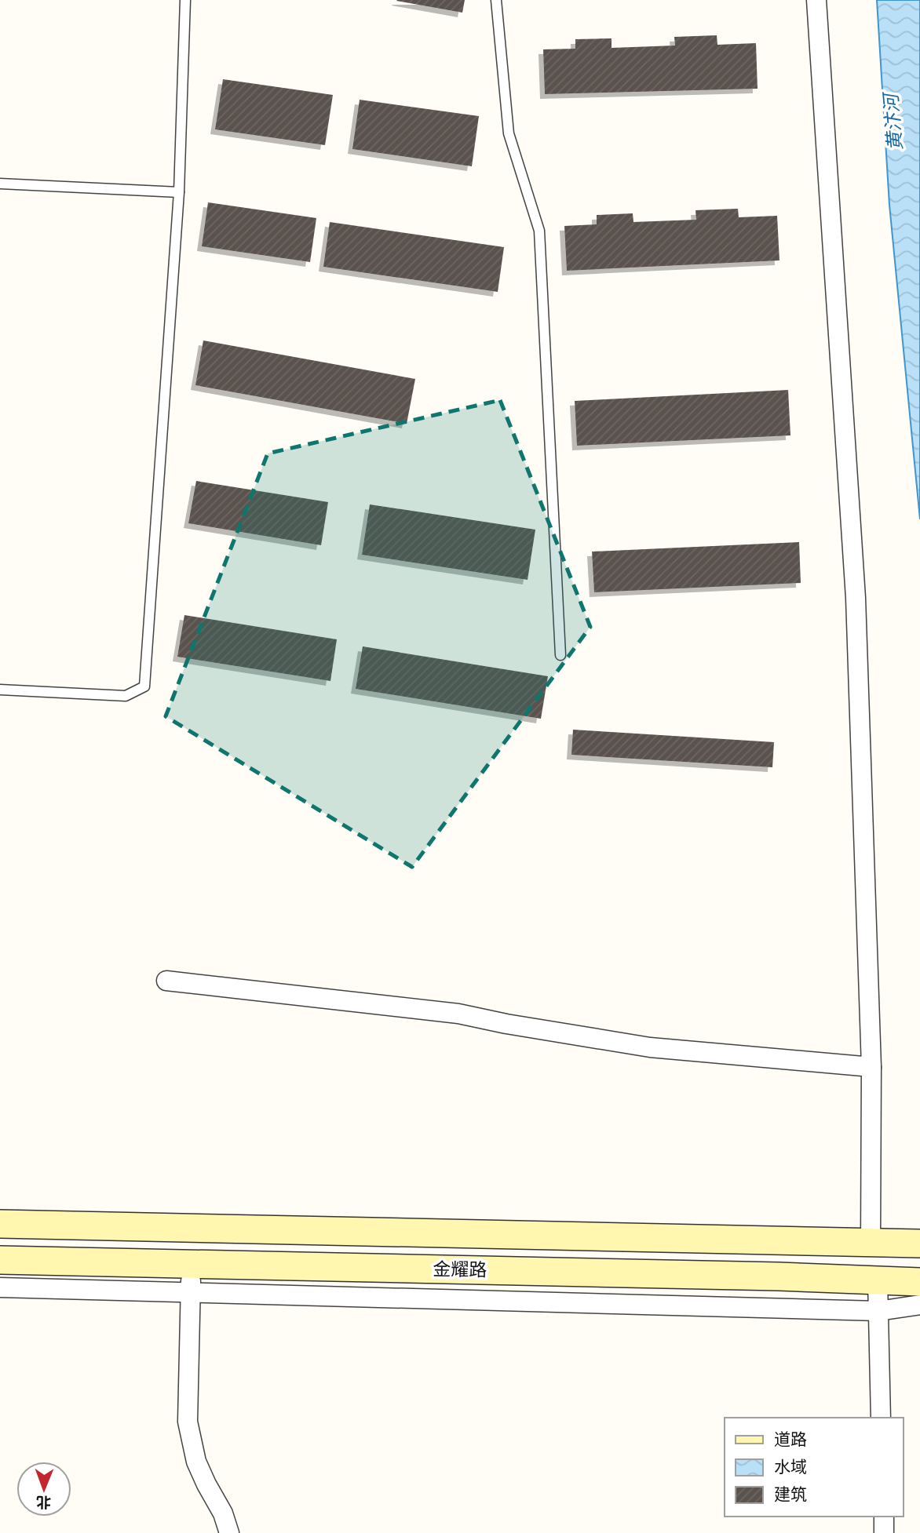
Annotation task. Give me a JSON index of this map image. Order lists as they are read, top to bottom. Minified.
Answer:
{"streets":{"main road":["金耀路"]},"water":["黄汴河"],"legend":["道路","水域","建筑"],"north":"bottom"}
